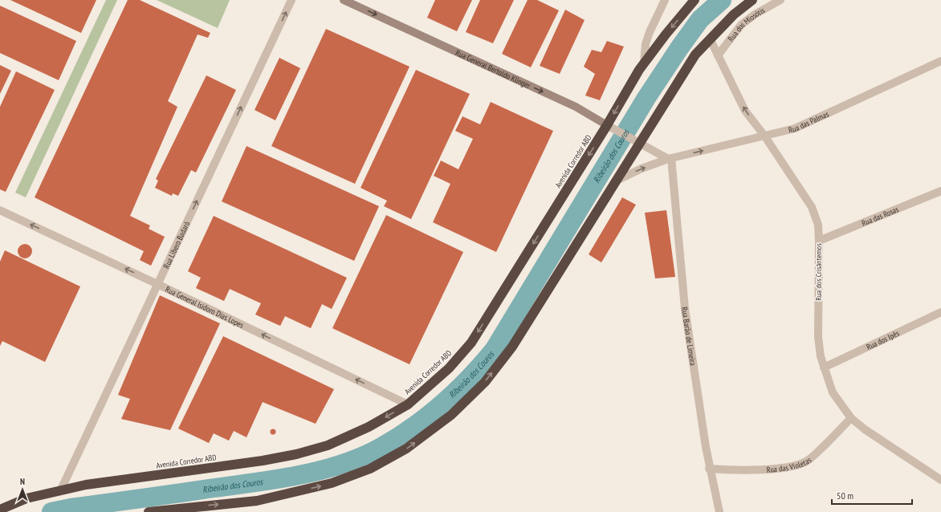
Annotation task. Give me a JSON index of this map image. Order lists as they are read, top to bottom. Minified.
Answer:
{"streets":{"highway":["Avenida Corredor ABD"],"street":["Rua dos Miosótis","Rua General Bertoldo Klinger","Rua das Palmas","Rua das Rosas","Rua Libero Badaró","Rua dos Crisântemos","Rua General Isidoro Dias Lopes","Rua Barão de Limeira","Rua dos Ipês","Rua das Violetas"]},"crossings":[["Rua dos Miosótis","Rua dos Crisântemos"],["Rua General Bertoldo Klinger","Avenida Corredor ABD"],["Rua das Palmas","Rua dos Crisântemos"],["Rua das Palmas","Rua Barão de Limeira"],["Avenida Corredor ABD","Rua Libero Badaró"],["Avenida Corredor ABD","Rua General Isidoro Dias Lopes"],["Rua das Rosas","Rua dos Crisântemos"],["Rua Libero Badaró","Rua General Isidoro Dias Lopes"],["Rua dos Crisântemos","Rua dos Ipês"],["Rua dos Crisântemos","Rua das Violetas"],["Rua Barão de Limeira","Rua das Violetas"]],"one_way":["Rua General Bertoldo Klinger","Rua das Palmas","Rua Libero Badaró","Rua General Isidoro Dias Lopes"],"water":["Ribeirão dos Couros"],"scale_bar":"50 m","north":"top"}
